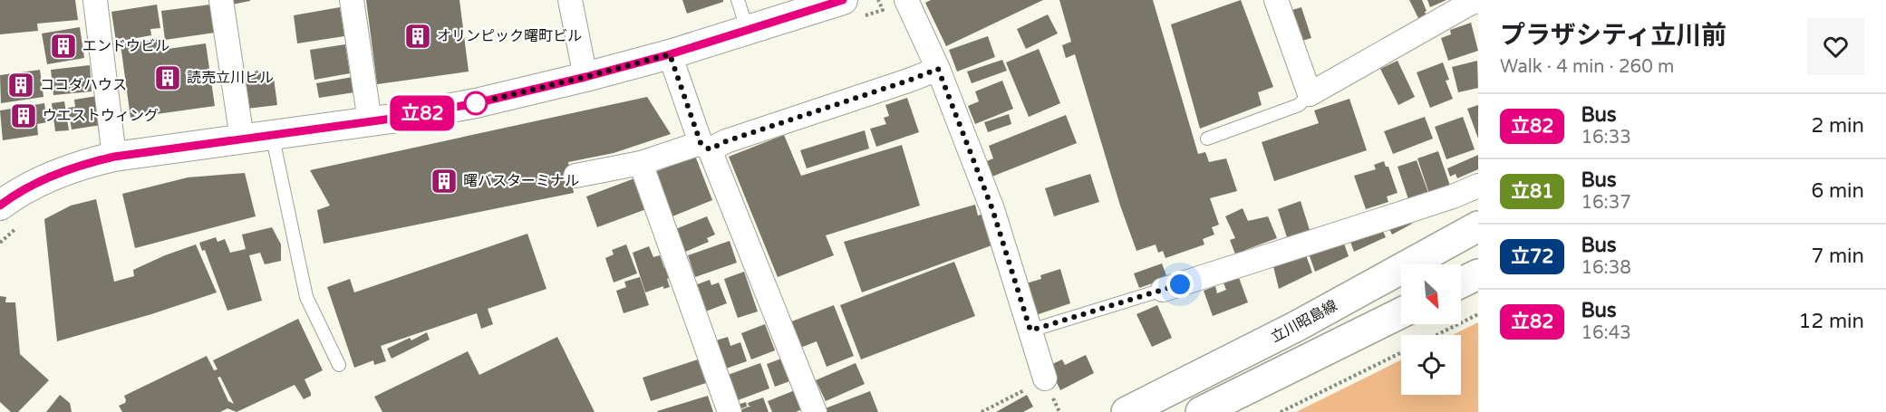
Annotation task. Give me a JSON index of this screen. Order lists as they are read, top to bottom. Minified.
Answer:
{"streets":{"main road":["立川昭島線"]},"places":{"building":["オリンピック曙町ビル","エンドウビル","読売立川ビル","ココダハウス","ウエストウィング","曙バスターミナル"]},"lines":["bus line 立82"],"north":"bottom right","page":{"on_map":"立82","heading":["プラザシティ立川前","Walk · 4 min · 260 m"],"list":[{"mark":"立82","name":"Bus","note":"16:33","value":"2 min"},{"mark":"立81","name":"Bus","note":"16:37","value":"6 min"},{"mark":"立72","name":"Bus","note":"16:38","value":"7 min"},{"mark":"立82","name":"Bus","note":"16:43","value":"12 min"}]}}
